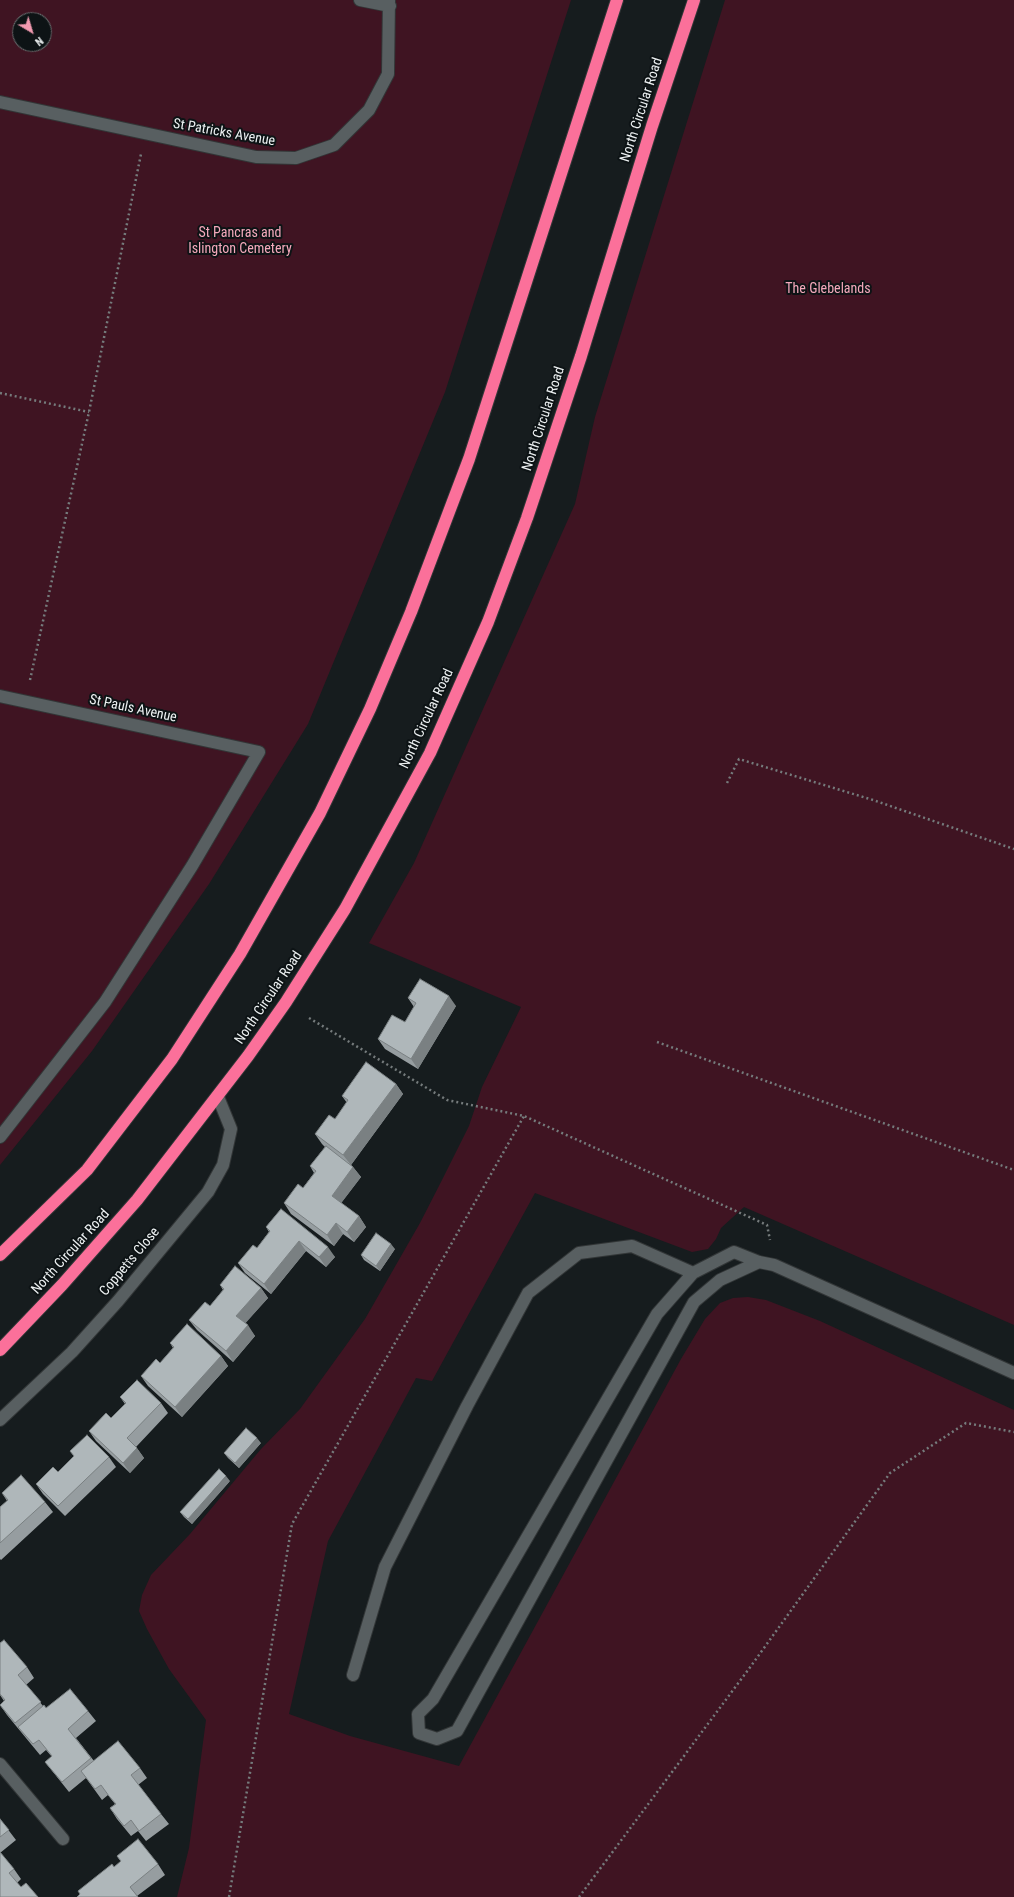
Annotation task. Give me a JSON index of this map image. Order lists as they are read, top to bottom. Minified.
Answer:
{"streets":{"highway":["North Circular Road"],"street":["St Patricks Avenue","St Pauls Avenue","Coppetts Close"]},"crossings":[["North Circular Road","Coppetts Close"]],"parks":["St Pancras and Islington Cemetery","The Glebelands"],"north":"bottom right"}
